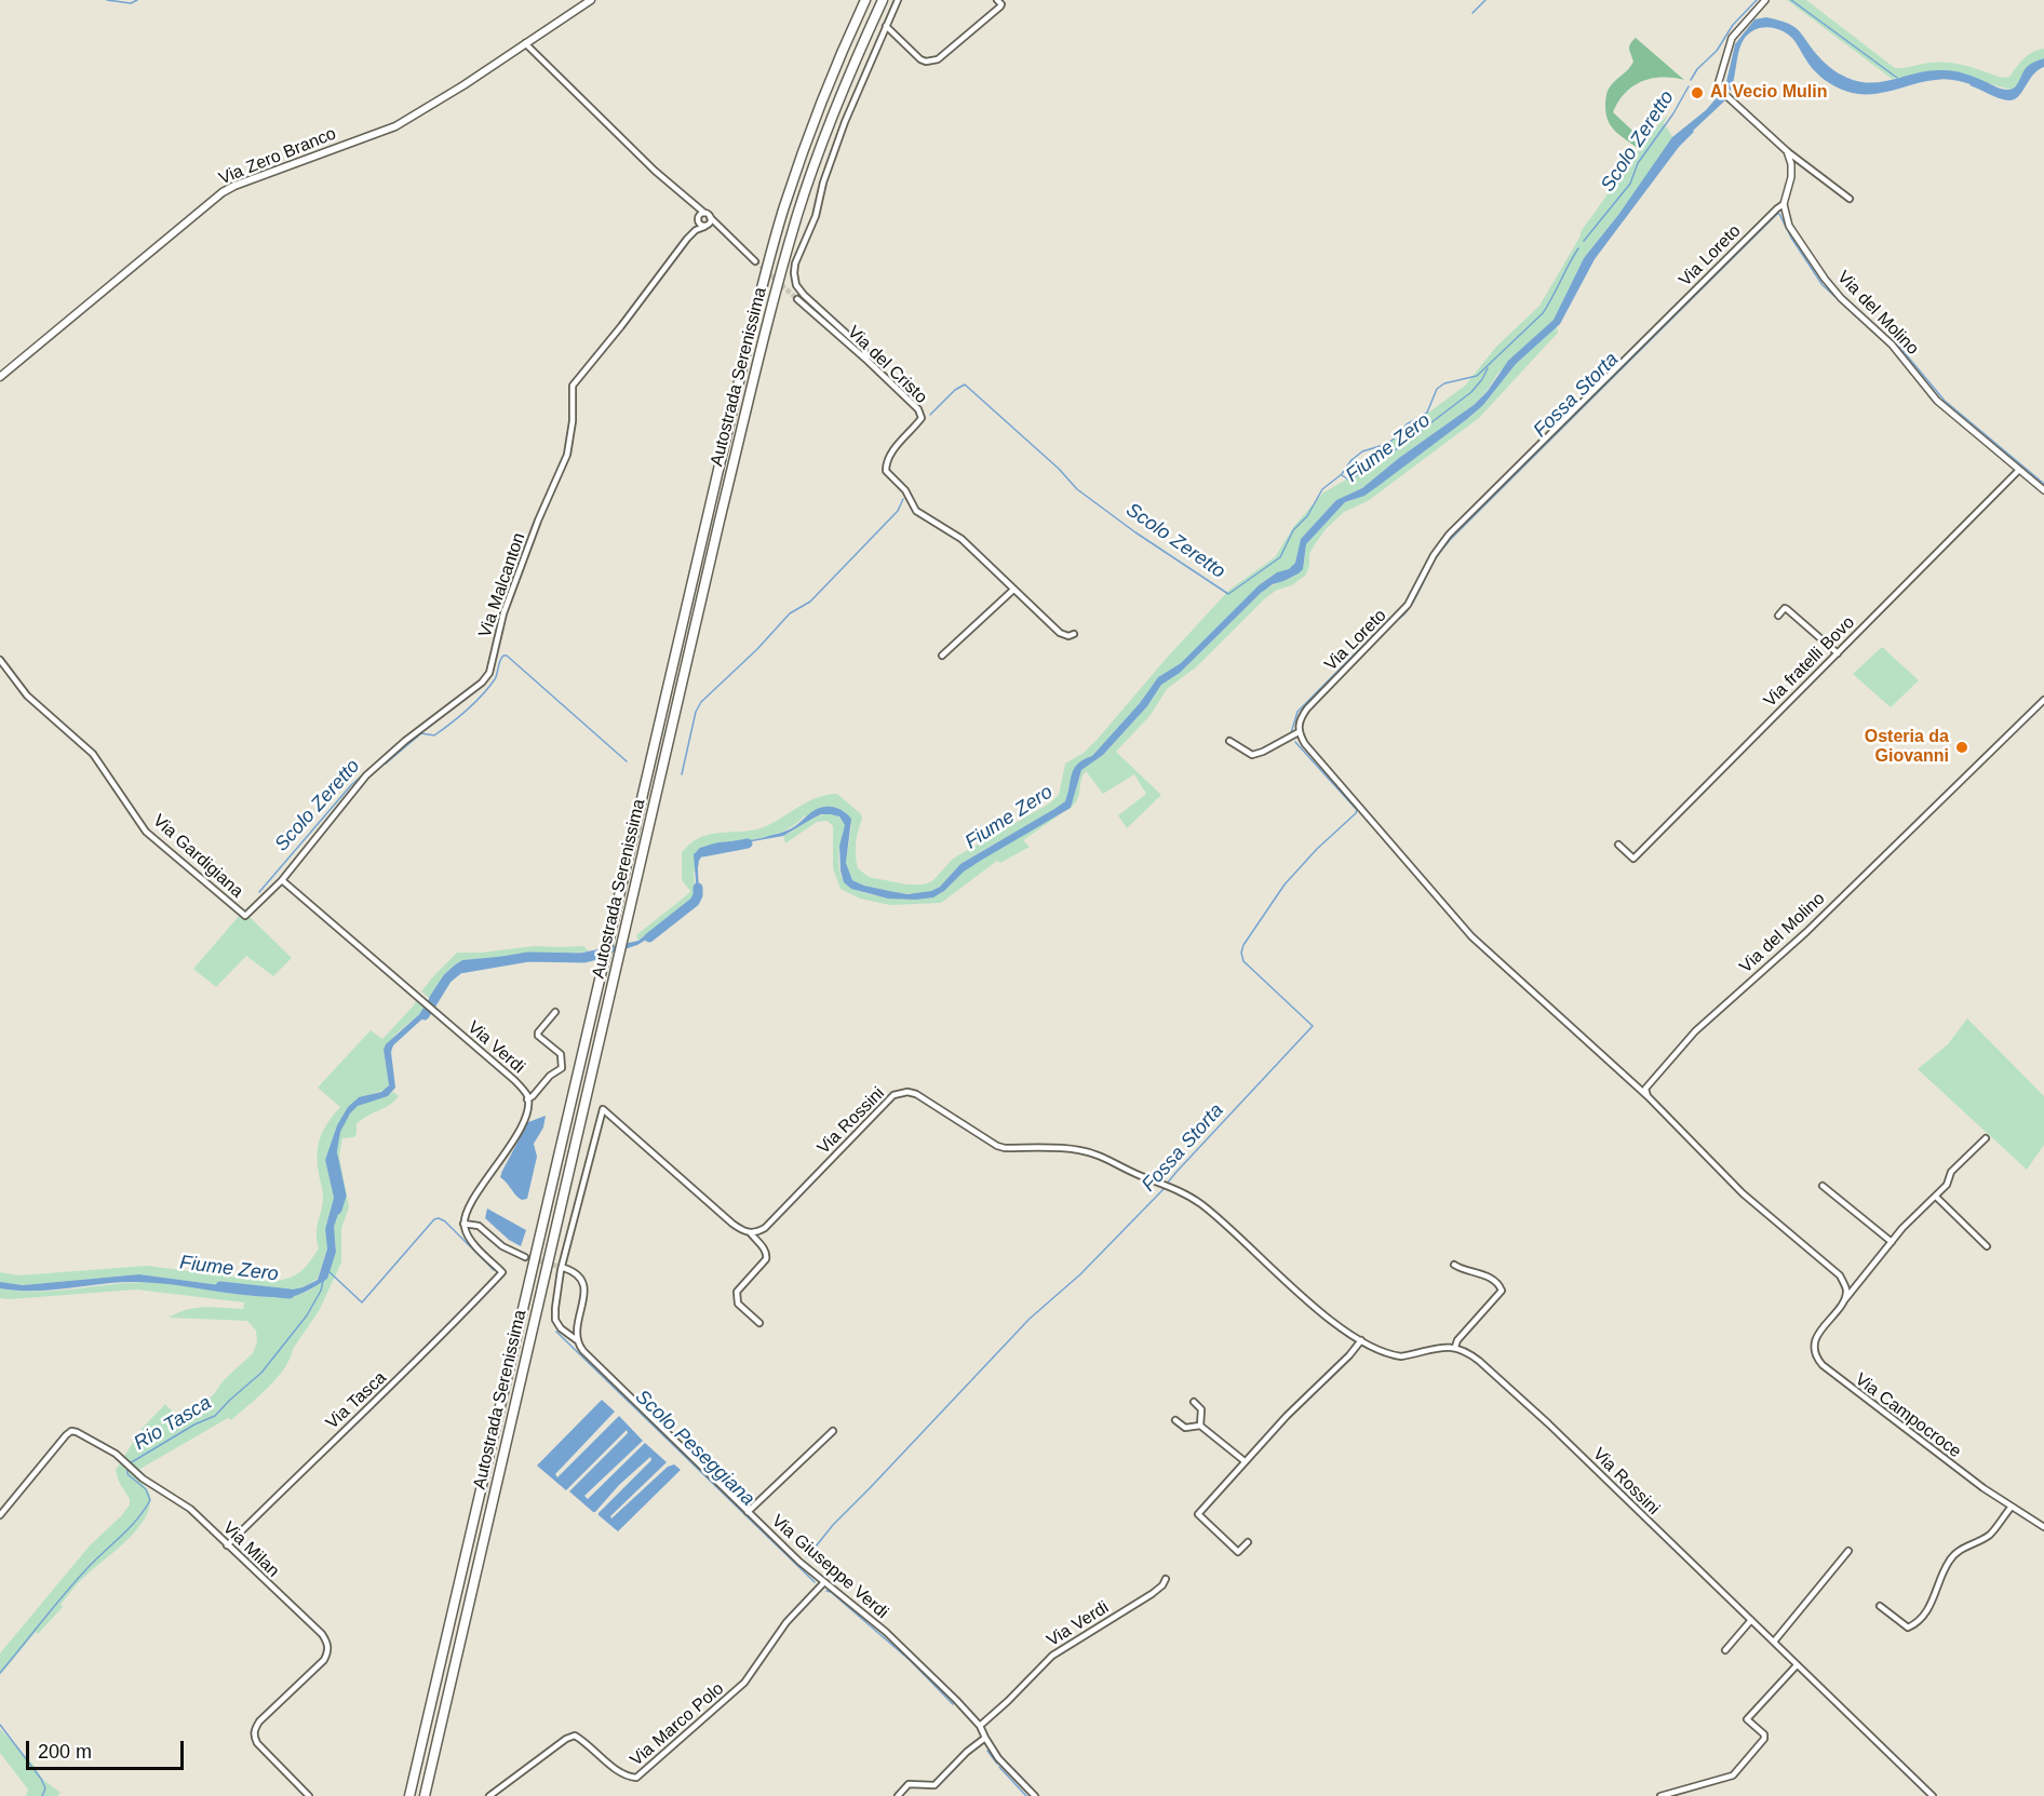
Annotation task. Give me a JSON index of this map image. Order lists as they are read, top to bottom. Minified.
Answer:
{"streets":{"highway":["Autostrada Serenissima"],"main road":["Via Zero Branco"],"street":["Via Loreto","Via del Molino","Via del Cristo","Via Malcanton","Via fratelli Bovo","Via Gardigiana","Via Verdi","Via Rossini","Via Tasca","Via Campocroce","Via Milan","Via Giuseppe Verdi","Via Marco Polo"]},"crossings":[["Via Loreto","Via del Molino"],["Via del Molino","Via fratelli Bovo"],["Via Malcanton","Via Gardigiana"],["Via Malcanton","Via Verdi"],["Via Gardigiana","Via Verdi"],["Via Verdi","Via Tasca"],["Via Verdi","Via Giuseppe Verdi"],["Via Tasca","Via Milan"],["Via Giuseppe Verdi","Via Marco Polo"]],"water":["Scolo Zeretto","Fossa Storta","Fiume Zero","Rio Tasca","Scolo Peseggiana"],"places":["Al Vecio Mulin","Osteria da Giovanni"],"scale_bar":"200 m"}
